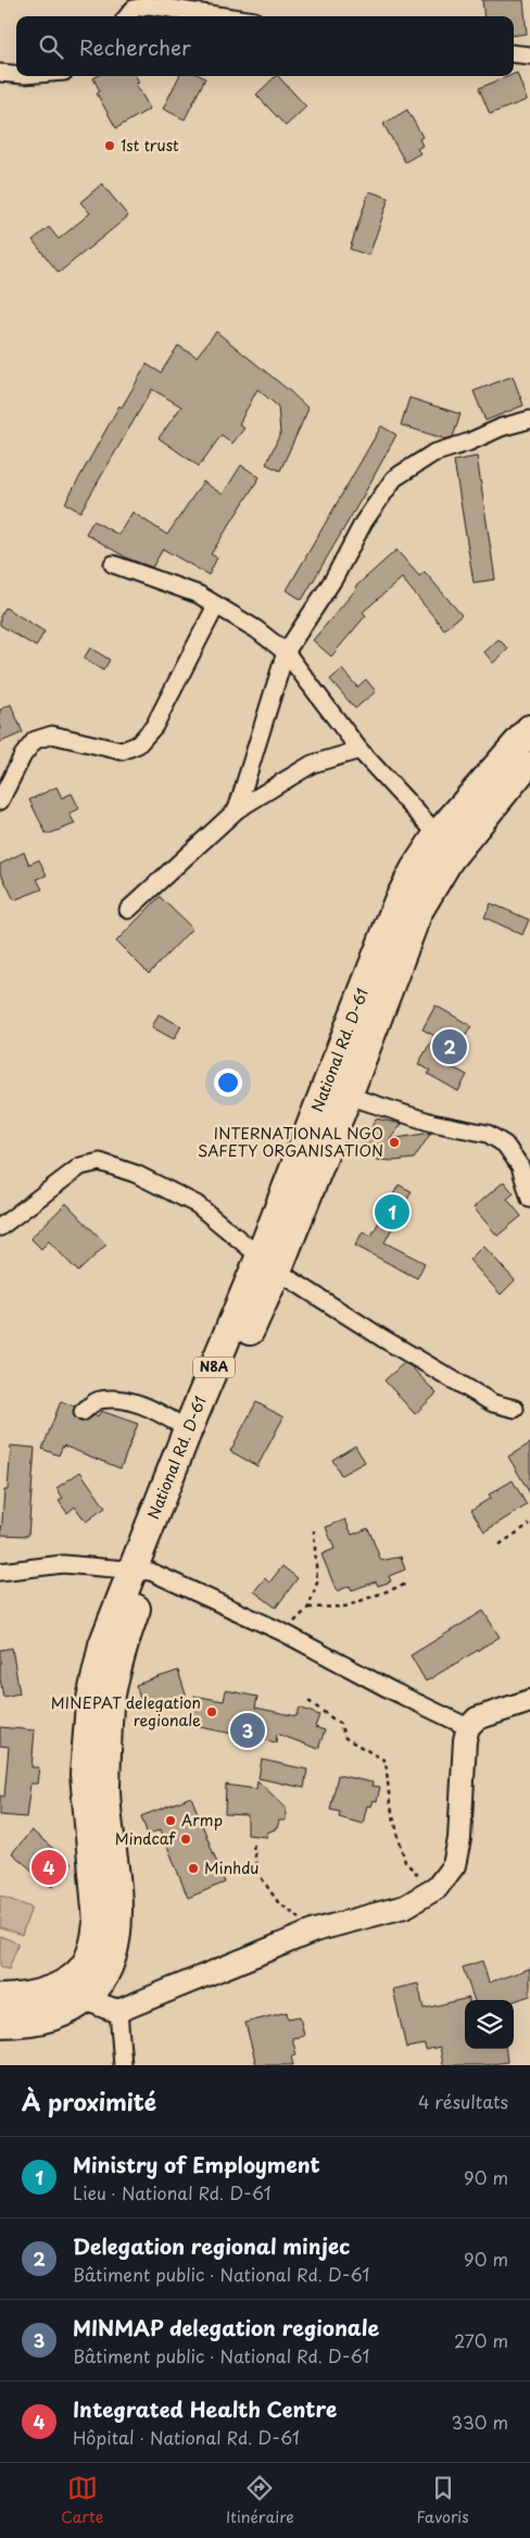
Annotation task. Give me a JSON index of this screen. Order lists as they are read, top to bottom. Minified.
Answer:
{"streets":{"highway":["National Rd. D-61","N8A"]},"places":["1st trust","INTERNATIONAL NGO SAFETY ORGANISATION","MINEPAT delegation regionale","Armp","Mindcaf","Minhdu"],"page":{"search":"Rechercher","pins":["2","1","3","4"],"heading":["À proximité","4 résultats"],"list":[{"mark":"1","name":"Ministry of Employment","note":"Lieu · National Rd. D-61","value":"90 m"},{"mark":"2","name":"Delegation regional minjec","note":"Bâtiment public · National Rd. D-61","value":"90 m"},{"mark":"3","name":"MINMAP delegation regionale","note":"Bâtiment public · National Rd. D-61","value":"270 m"},{"mark":"4","name":"Integrated Health Centre","note":"Hôpital · National Rd. D-61","value":"330 m"}],"nav":["Carte","Itinéraire","Favoris"]}}
